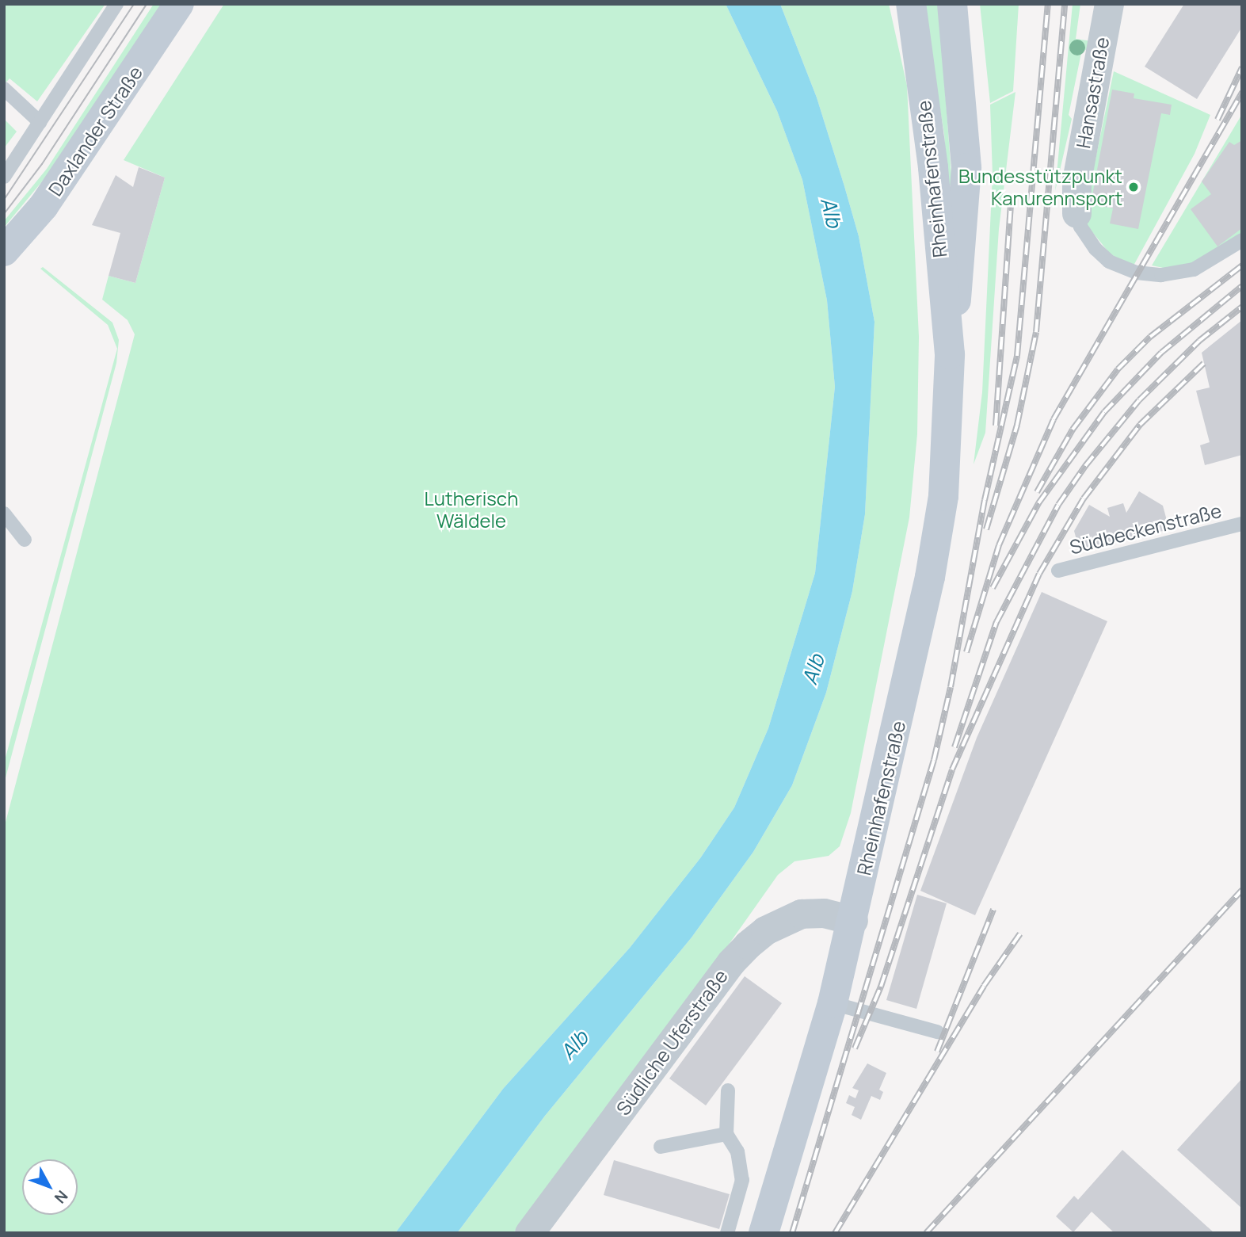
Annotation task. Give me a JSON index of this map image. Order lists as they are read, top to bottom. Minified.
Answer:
{"streets":{"main road":["Daxlander Straße","Rheinhafenstraße"],"street":["Hansastraße","Südliche Uferstraße"],"lane":["Südbeckenstraße"]},"crossings":[["Rheinhafenstraße","Südliche Uferstraße"]],"water":["Alb"],"parks":["Lutherisch Wäldele"],"places":["Bundesstützpunkt Kanurennsport"],"north":"bottom right"}
